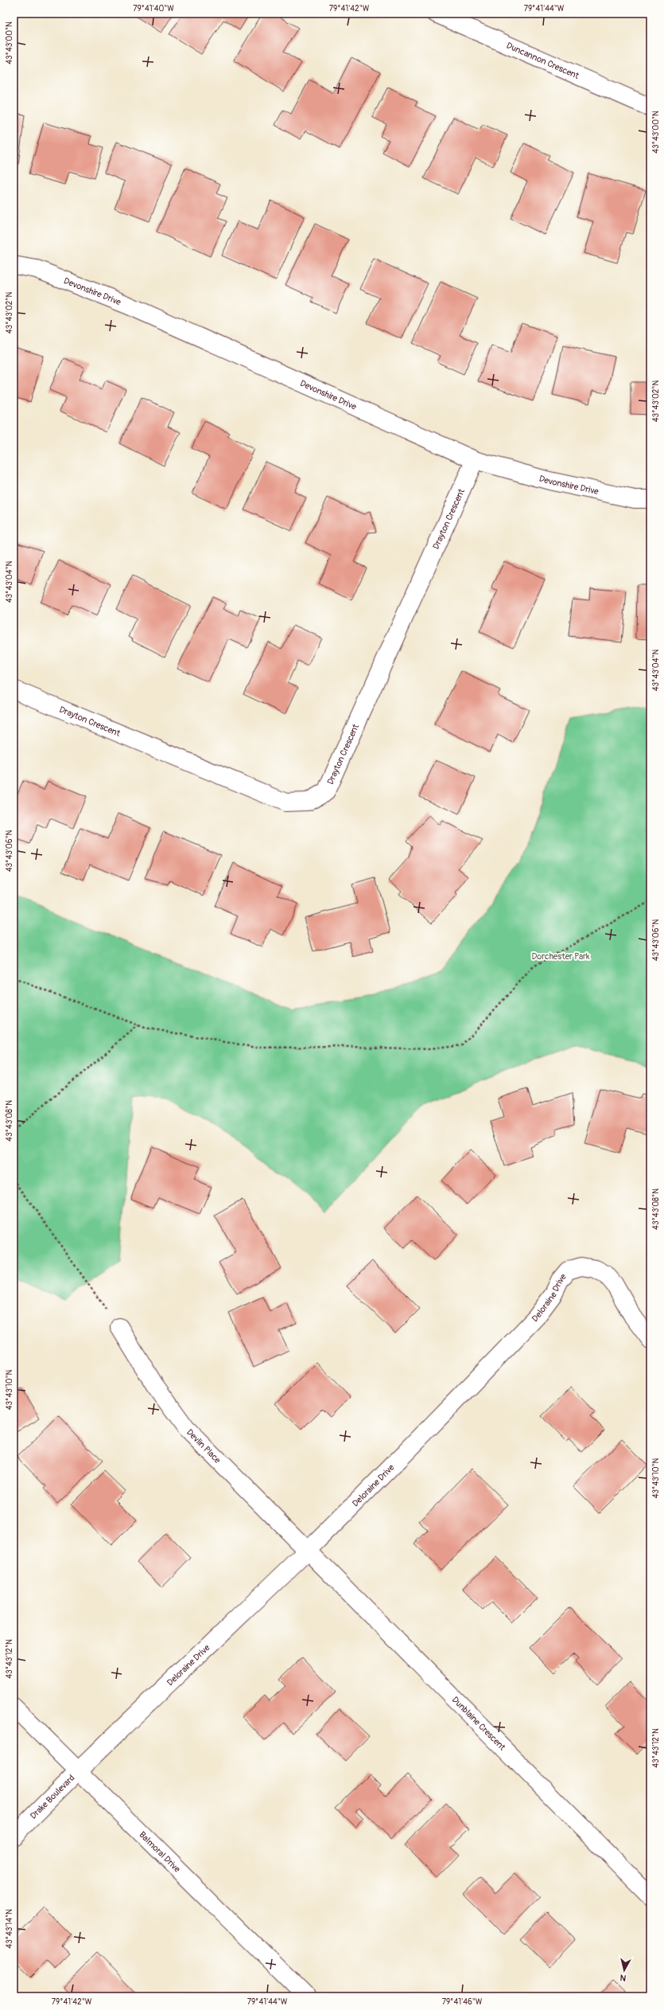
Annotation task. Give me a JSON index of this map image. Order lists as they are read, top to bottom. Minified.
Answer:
{"streets":{"street":["Duncannon Crescent","Devonshire Drive","Drayton Crescent","Deloraine Drive","Devlin Place","Dunblaine Crescent","Drake Boulevard","Balmoral Drive"]},"crossings":[["Devonshire Drive","Drayton Crescent"],["Deloraine Drive","Devlin Place"],["Deloraine Drive","Dunblaine Crescent"],["Deloraine Drive","Drake Boulevard"],["Deloraine Drive","Balmoral Drive"],["Devlin Place","Dunblaine Crescent"],["Drake Boulevard","Balmoral Drive"]],"parks":["Dorchester Park"],"north":"bottom","coordinates":["79°41'40\"W","79°41'42\"W","79°41'44\"W","43°43'00\"N","43°43'02\"N","43°43'04\"N","43°43'06\"N","43°43'08\"N","43°43'10\"N","43°43'12\"N","43°43'14\"N","79°41'46\"W"]}
